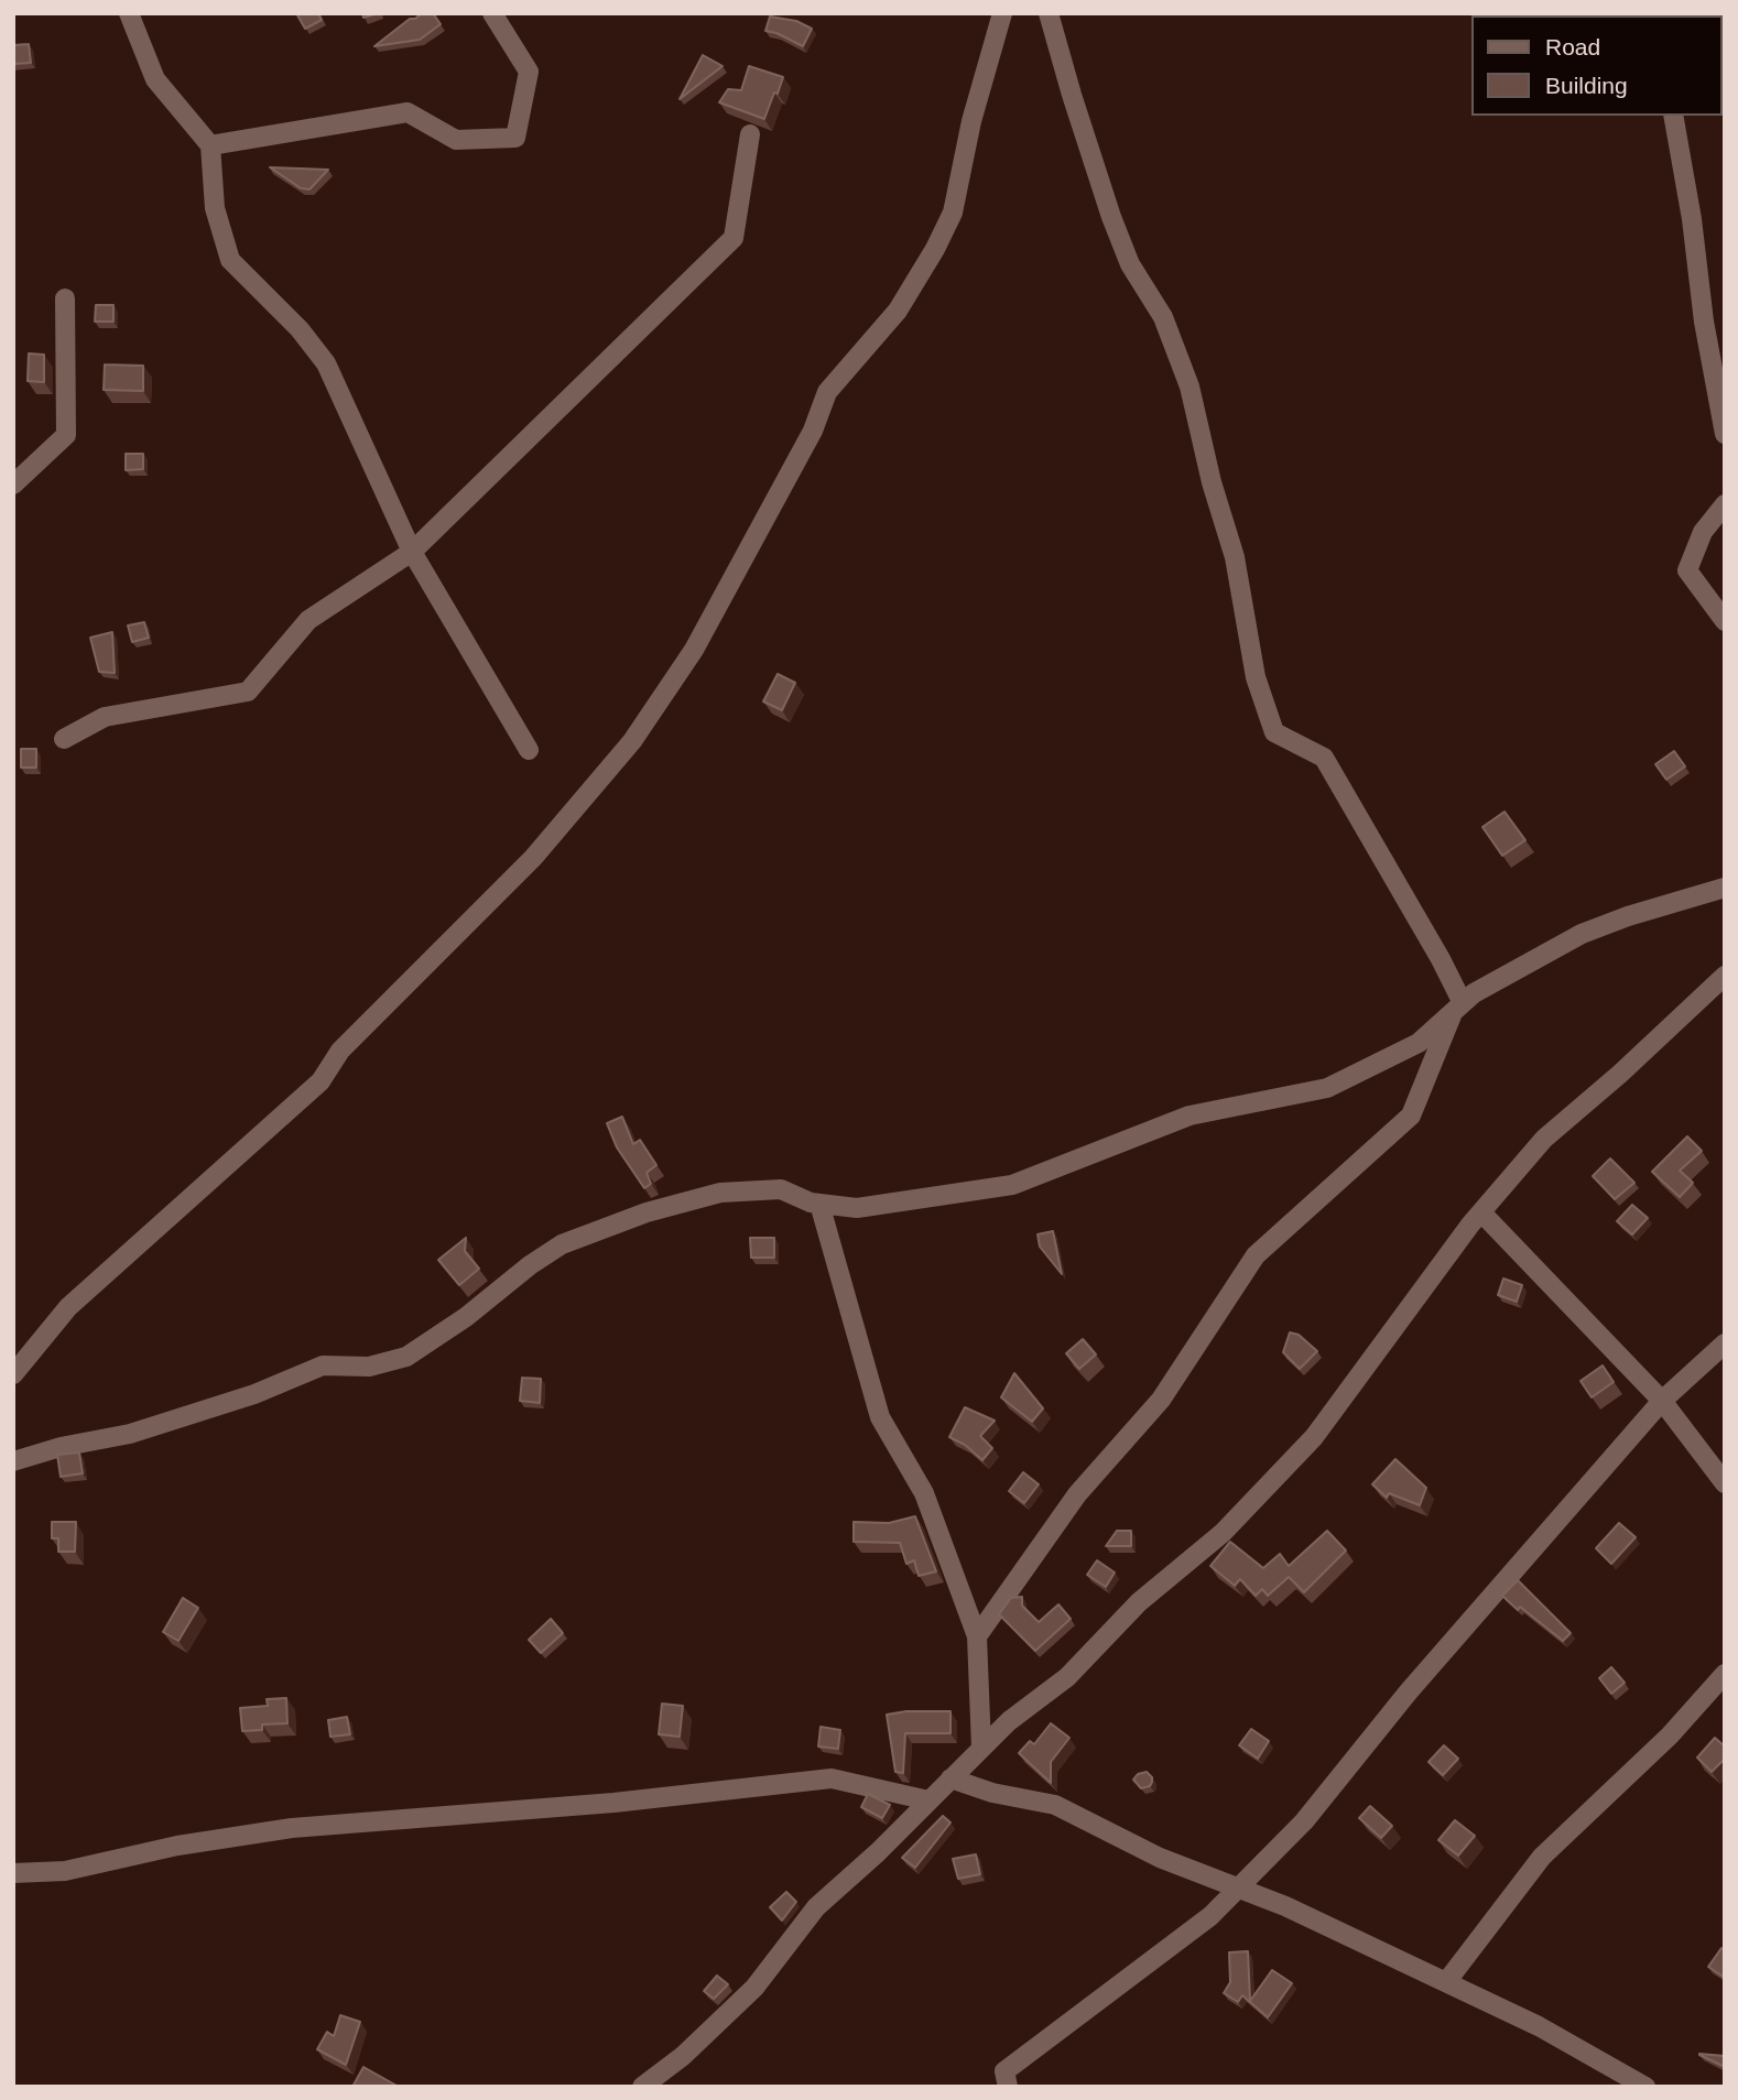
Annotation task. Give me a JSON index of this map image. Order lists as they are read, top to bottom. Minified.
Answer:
{"legend":["Road","Building"]}
